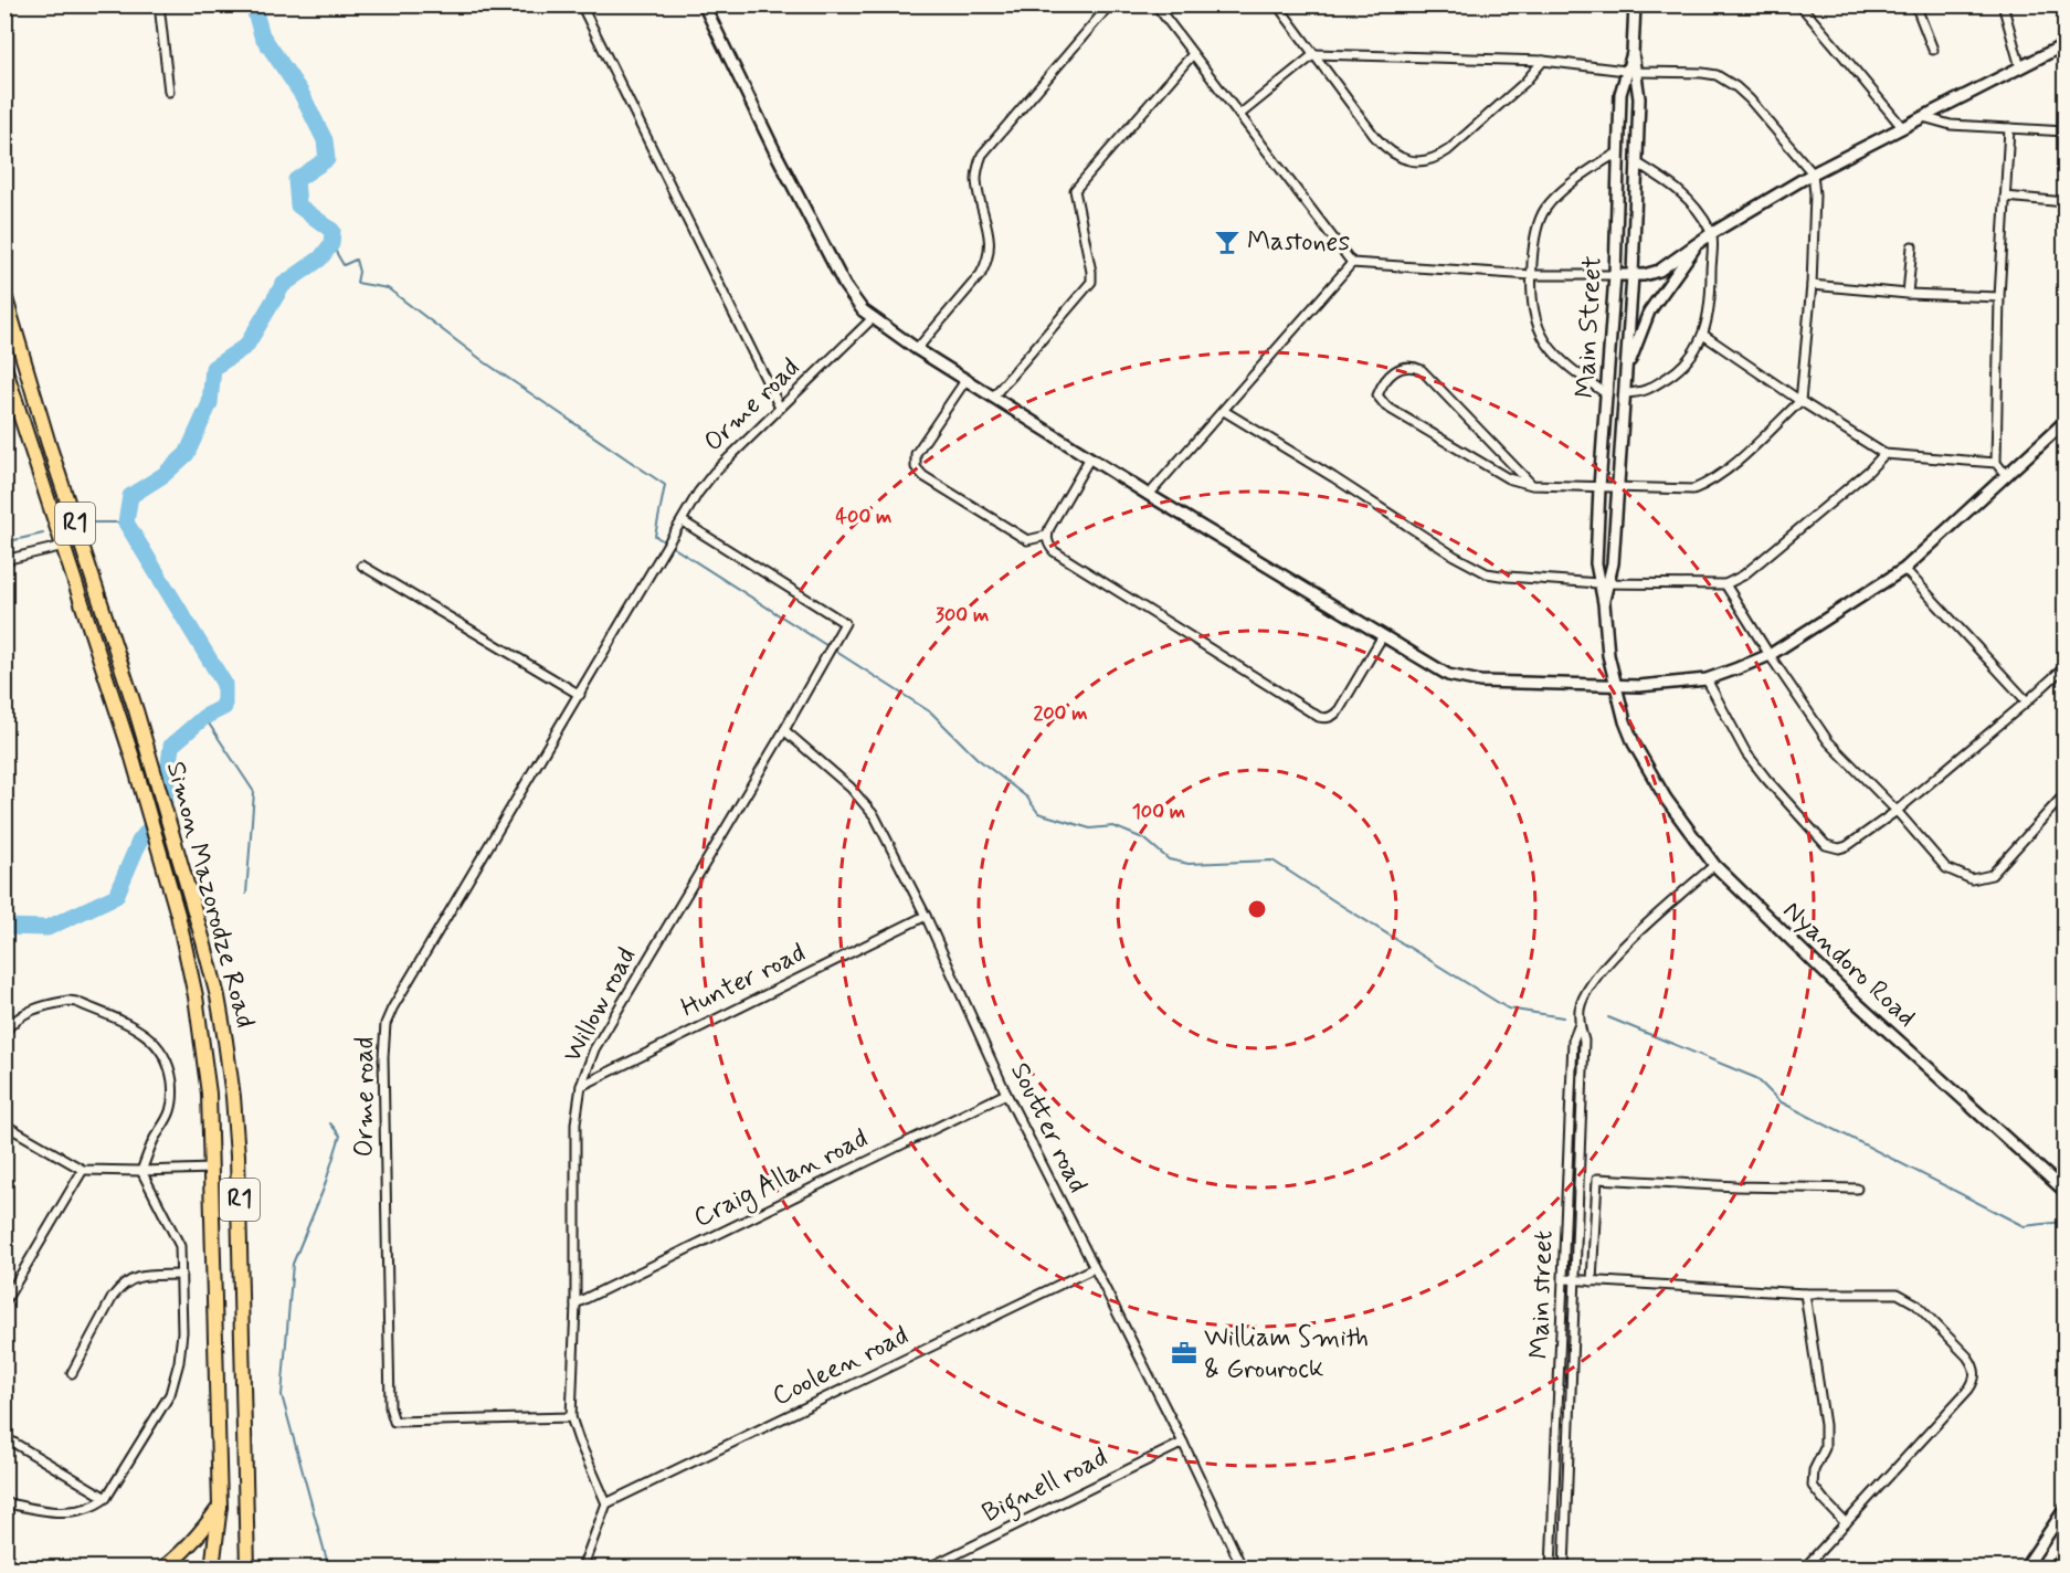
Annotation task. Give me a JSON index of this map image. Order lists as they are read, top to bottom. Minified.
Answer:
{"streets":{"highway":["R1","Simon Mazorodze Road"],"street":["Main Street","Orme road","Nyandoro Road","Hunter road","Willow road","Soutter road","Craig Allan road","Main street","Cooleen road","Bignell road"]},"crossings":[["Main Street","Nyandoro Road"],["Orme road","Willow road"],["R1","Simon Mazorodze Road"],["Nyandoro Road","Main street"],["Hunter road","Willow road"],["Hunter road","Soutter road"],["Willow road","Soutter road"],["Willow road","Craig Allan road"],["Willow road","Cooleen road"],["Soutter road","Craig Allan road"],["Soutter road","Cooleen road"],["Soutter road","Bignell road"]],"places":{"bar":["Mastones"],"office":["William Smith & Grourock"]},"rings":["400 m","300 m","200 m","100 m"]}
